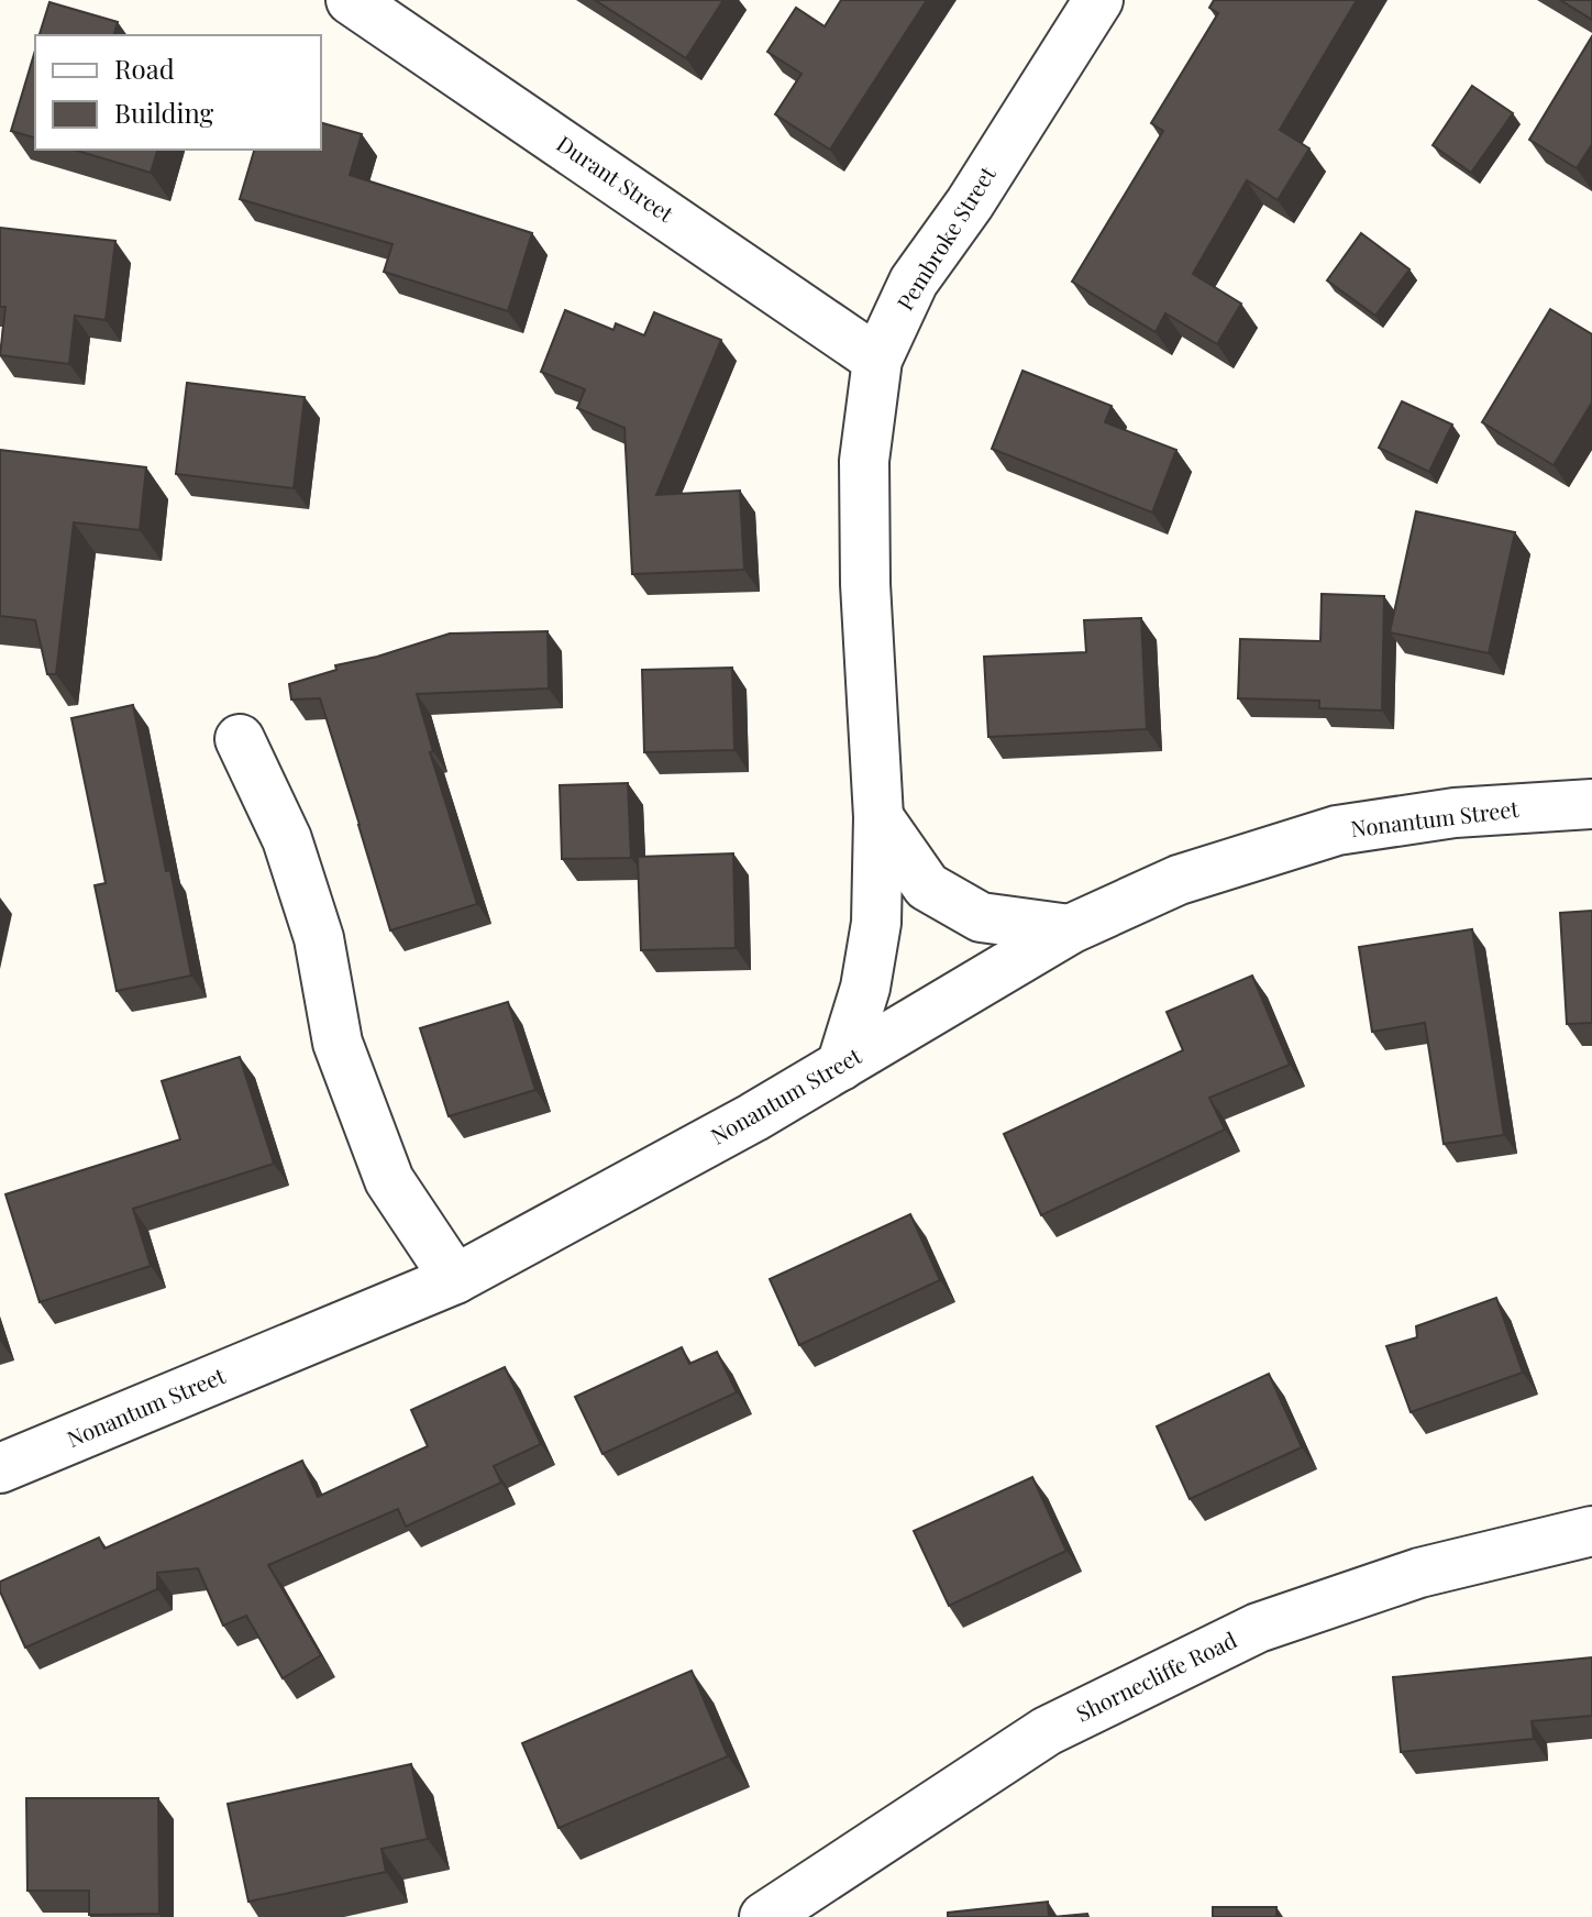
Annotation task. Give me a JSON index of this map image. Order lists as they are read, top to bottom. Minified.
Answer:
{"streets":{"street":["Durant Street","Pembroke Street","Nonantum Street","Shornecliffe Road"]},"crossings":[["Durant Street","Pembroke Street"],["Pembroke Street","Nonantum Street"]],"legend":["Road","Building"]}
